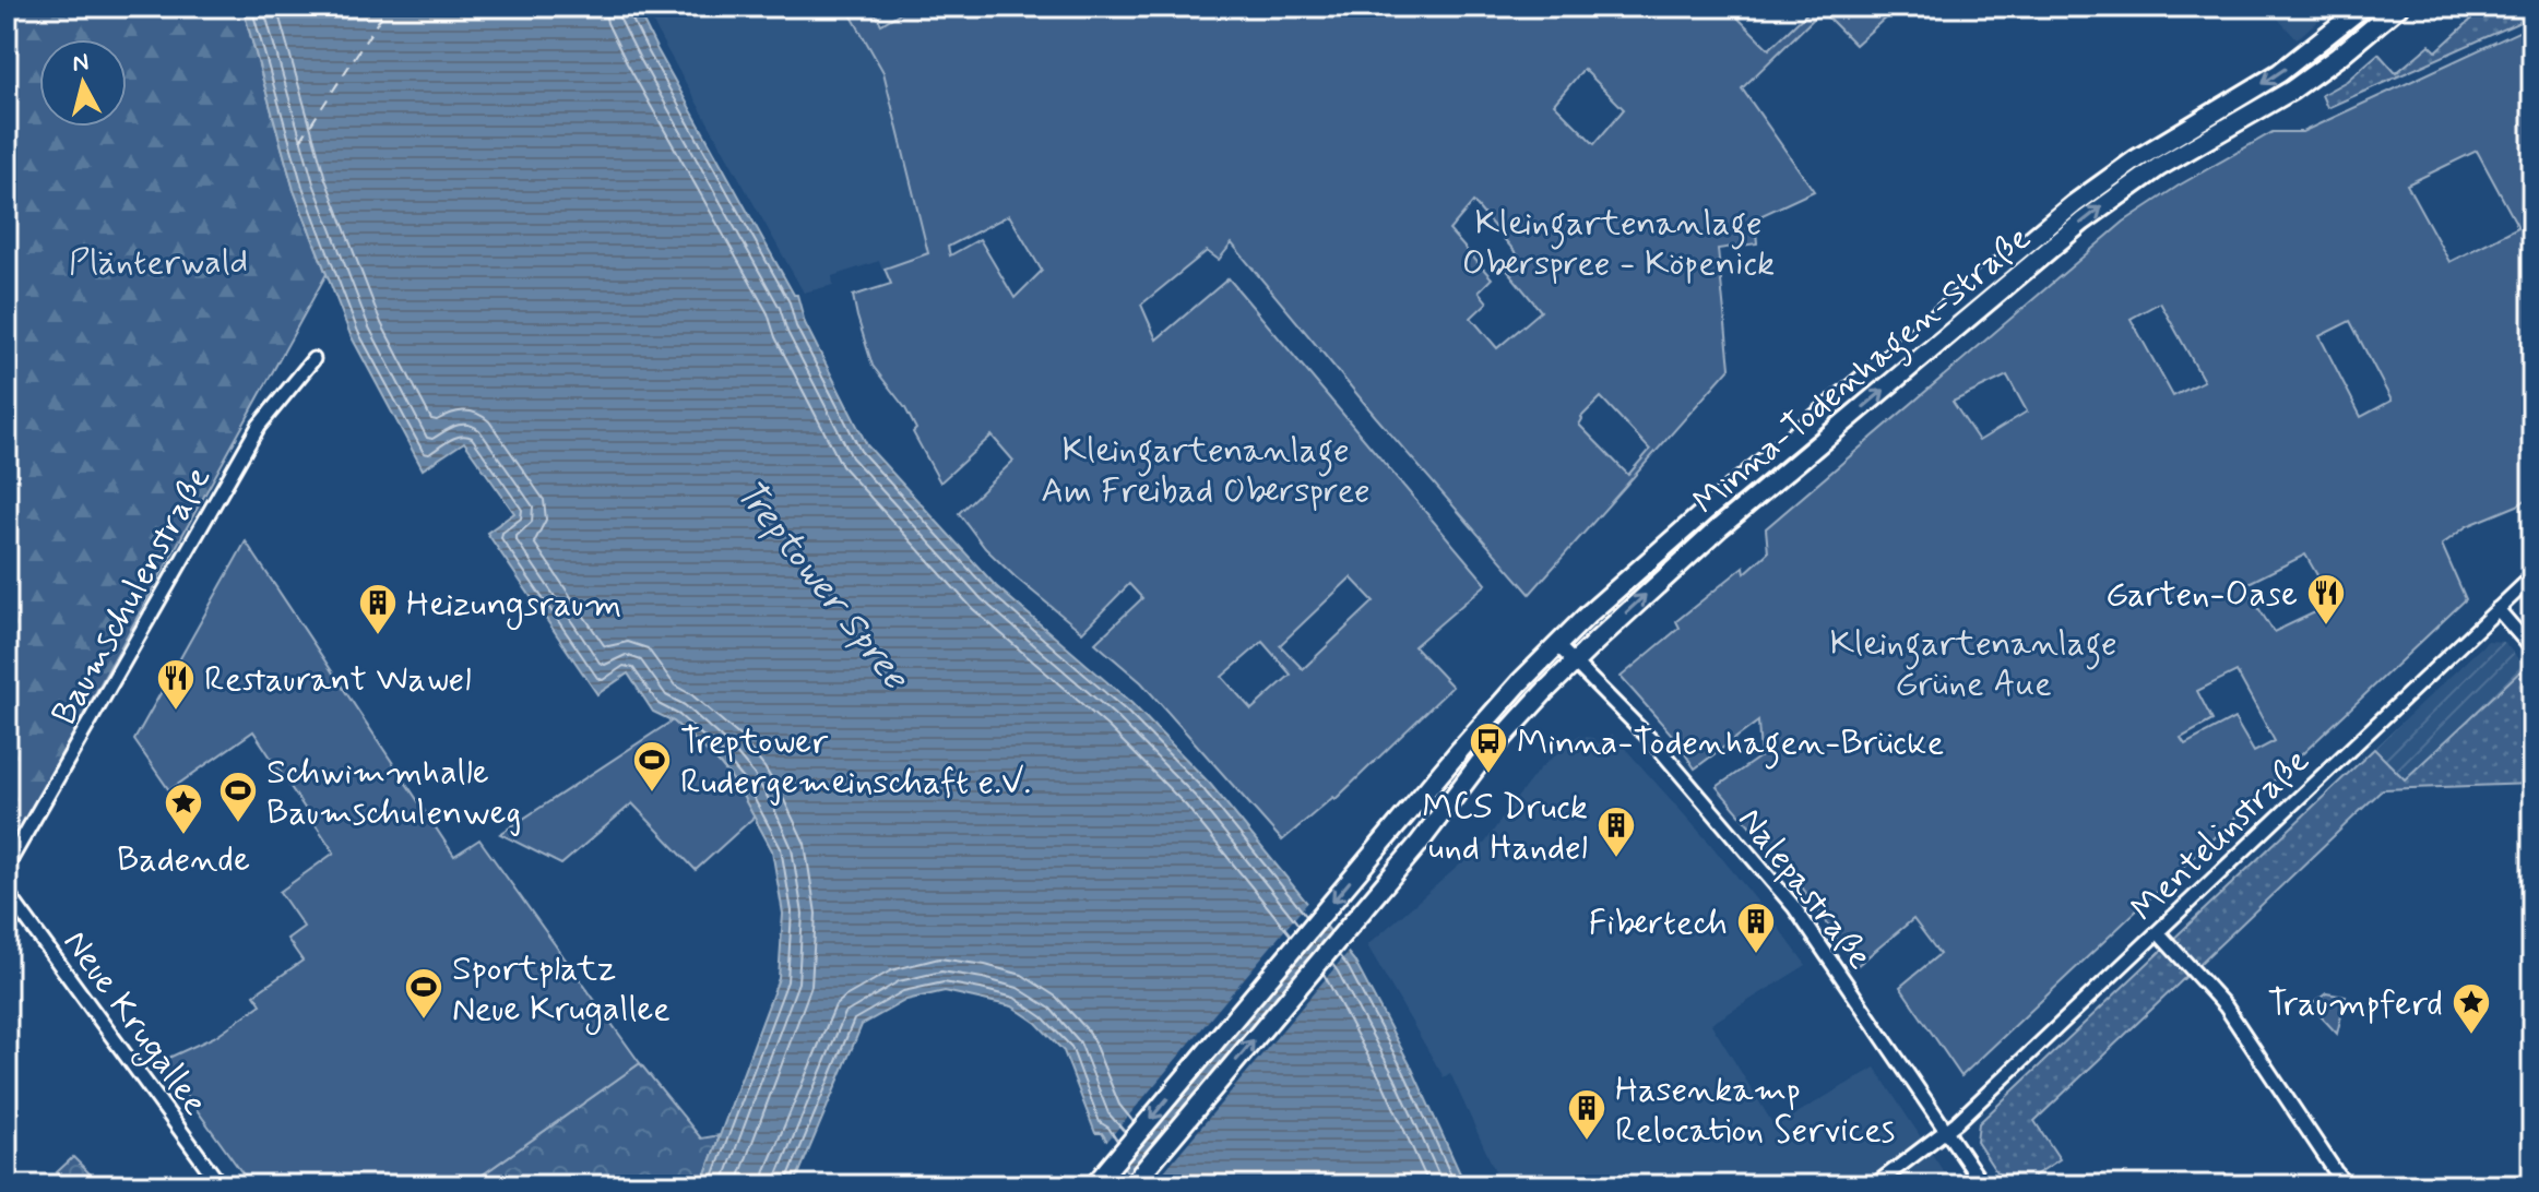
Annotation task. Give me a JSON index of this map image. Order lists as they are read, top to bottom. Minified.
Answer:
{"streets":{"main road":["Minna-Todenhagen-Straße"],"street":["Baumschulenstraße","Mentelinstraße","Nalepastraße","Neue Krugallee"]},"crossings":[["Minna-Todenhagen-Straße","Nalepastraße"],["Mentelinstraße","Nalepastraße"]],"water":["Treptower Spree"],"parks":["Kleingartenanlage Oberspree - Köpenick","Plänterwald","Kleingartenanlage Am Freibad Oberspree","Kleingartenanlage Grüne Aue"],"places":{"restaurant":["Garten-Oase","Restaurant Wawel"],"building":["Heizungsraum","MCS Druck und Handel","Fibertech","Hasenkamp Relocation Services"],"bus stop":["Minna-Todenhagen-Brücke"],"sports":["Treptower Rudergemeinschaft e.V.","Schwimmhalle Baumschulenweg","Sportplatz Neue Krugallee"],"place":["Badende","Traumpferd"]},"north":"top"}
